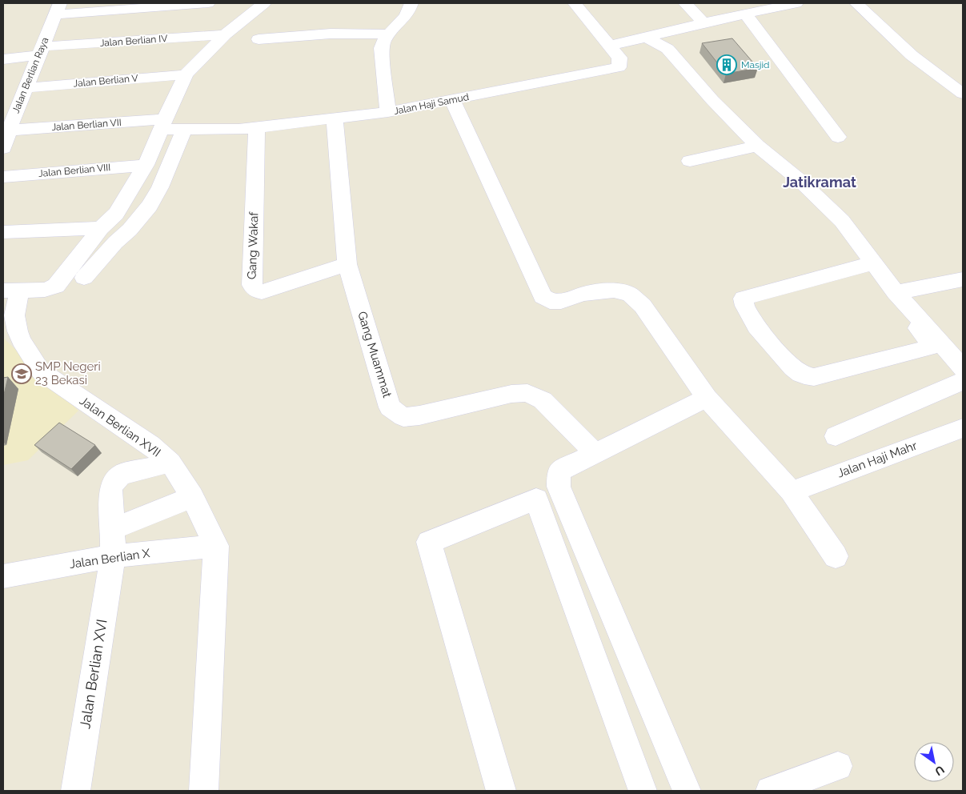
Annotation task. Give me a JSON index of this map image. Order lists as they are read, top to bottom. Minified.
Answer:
{"streets":{"street":["Jalan Berlian IV","Jalan Berlian Raya","Jalan Berlian V","Jalan Haji Samud","Jalan Berlian VII","Jalan Berlian VIII","Gang Wakaf","Gang Muammat","Jalan Berlian XVII","Jalan Haji Mahr","Jalan Berlian X","Jalan Berlian XVI"]},"crossings":[["Jalan Berlian IV","Jalan Berlian Raya"],["Jalan Berlian Raya","Jalan Berlian V"],["Jalan Berlian Raya","Jalan Berlian VII"],["Jalan Haji Samud","Jalan Berlian VII"],["Jalan Haji Samud","Gang Wakaf"],["Jalan Haji Samud","Gang Muammat"],["Gang Wakaf","Gang Muammat"],["Jalan Berlian XVII","Jalan Berlian X"],["Jalan Berlian XVII","Jalan Berlian XVI"],["Jalan Berlian X","Jalan Berlian XVI"]],"districts":["Jatikramat"],"places":{"building":["Masjid"],"school or university":["SMP Negeri 23 Bekasi"]},"north":"bottom right"}
